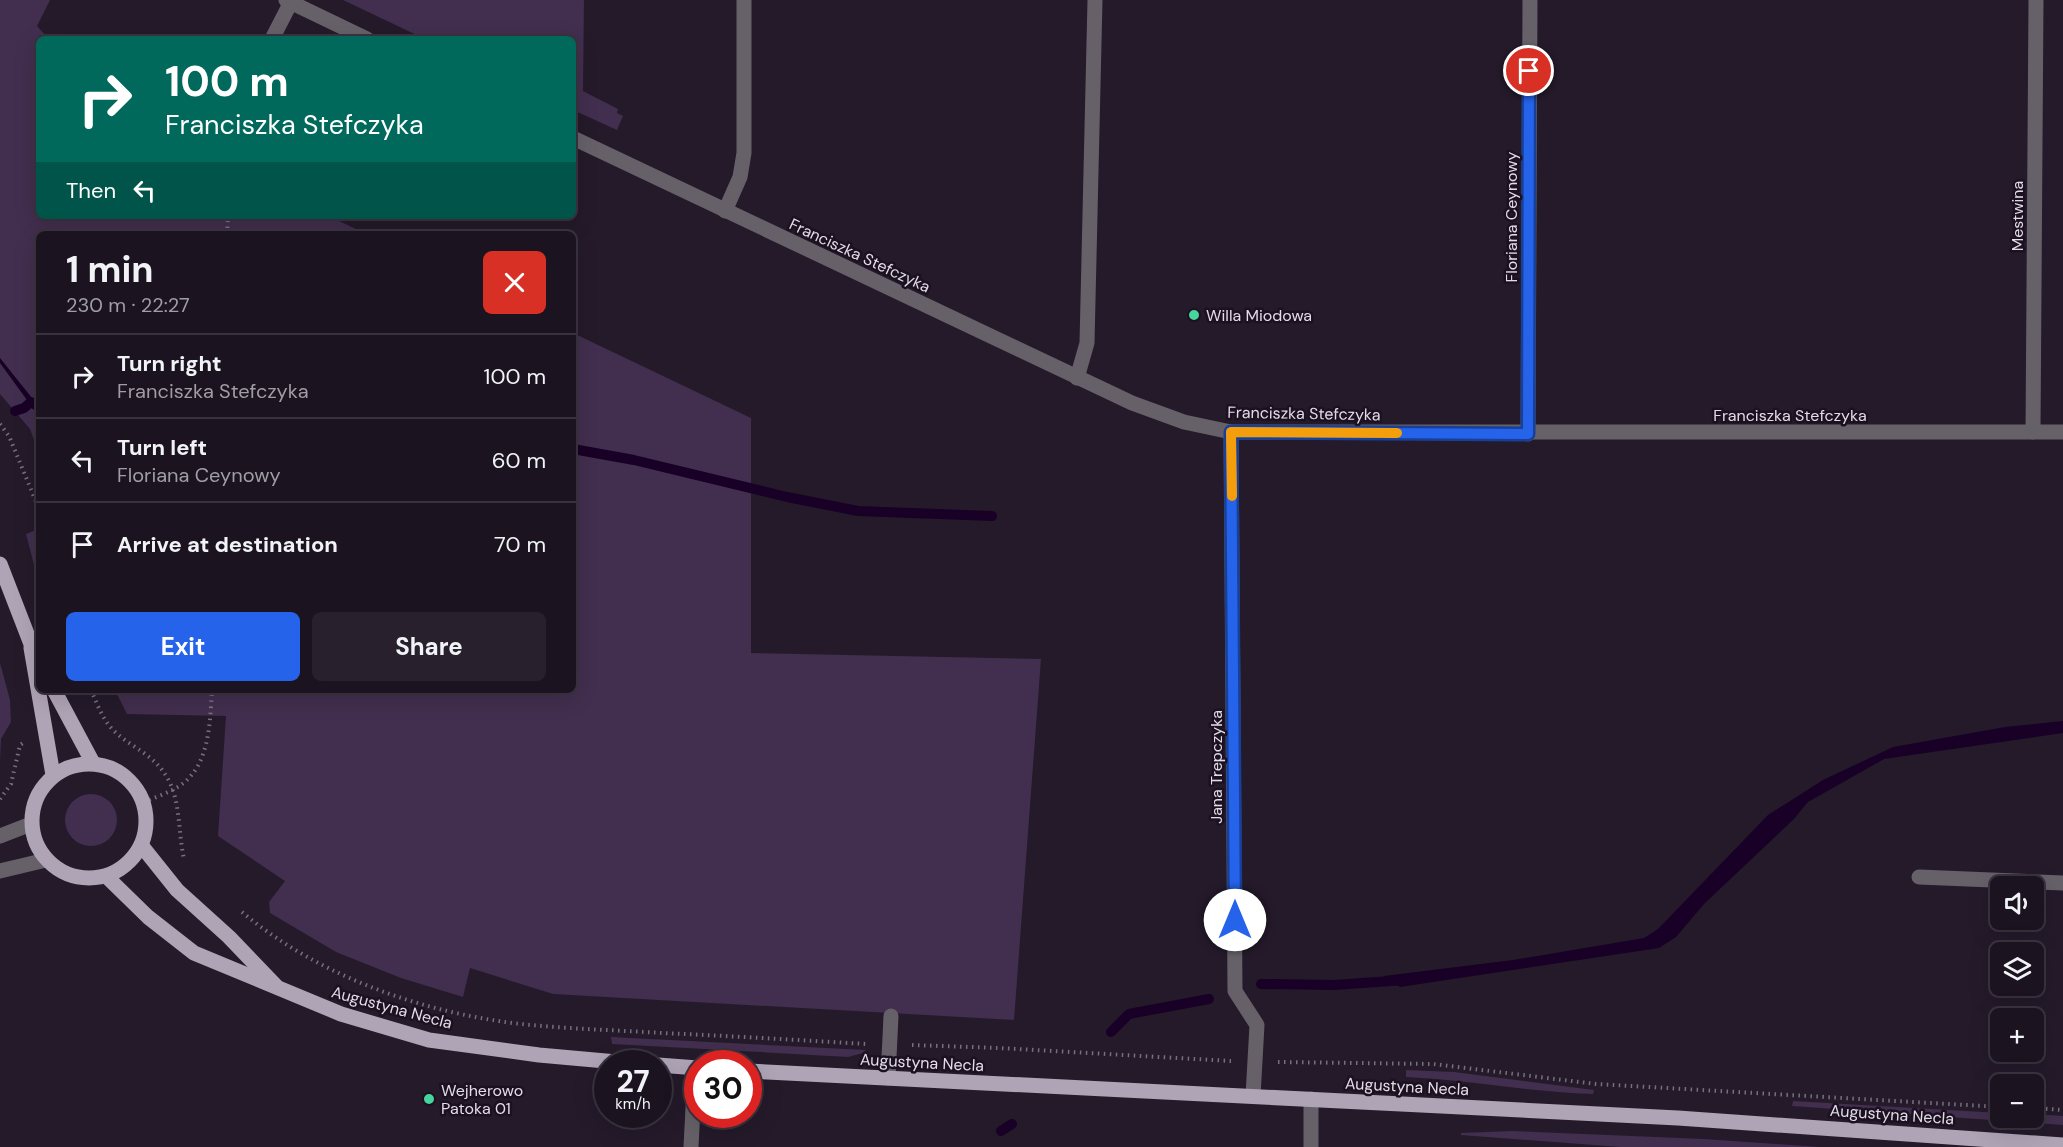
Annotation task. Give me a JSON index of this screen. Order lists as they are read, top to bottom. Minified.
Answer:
{"streets":{"main road":["Augustyna Necla"],"street":["Mestwina","Floriana Ceynowy","Franciszka Stefczyka","Jana Trepczyka"]},"crossings":[["Mestwina","Franciszka Stefczyka"],["Floriana Ceynowy","Franciszka Stefczyka"],["Franciszka Stefczyka","Jana Trepczyka"],["Jana Trepczyka","Augustyna Necla"]],"places":["Willa Miodowa","Wejherowo Patoka 01"],"page":{"turn":["100 m","Franciszka Stefczyka"],"then":"Then","heading":["1 min","230 m · 22:27"],"list":[{"name":"Turn right","note":"Franciszka Stefczyka","value":"100 m"},{"name":"Turn left","note":"Floriana Ceynowy","value":"60 m"},{"name":"Arrive at destination","value":"70 m"}],"buttons":["Exit","Share"],"map_buttons":["+","−"],"speed":"27 km/h","limit":"30"}}
